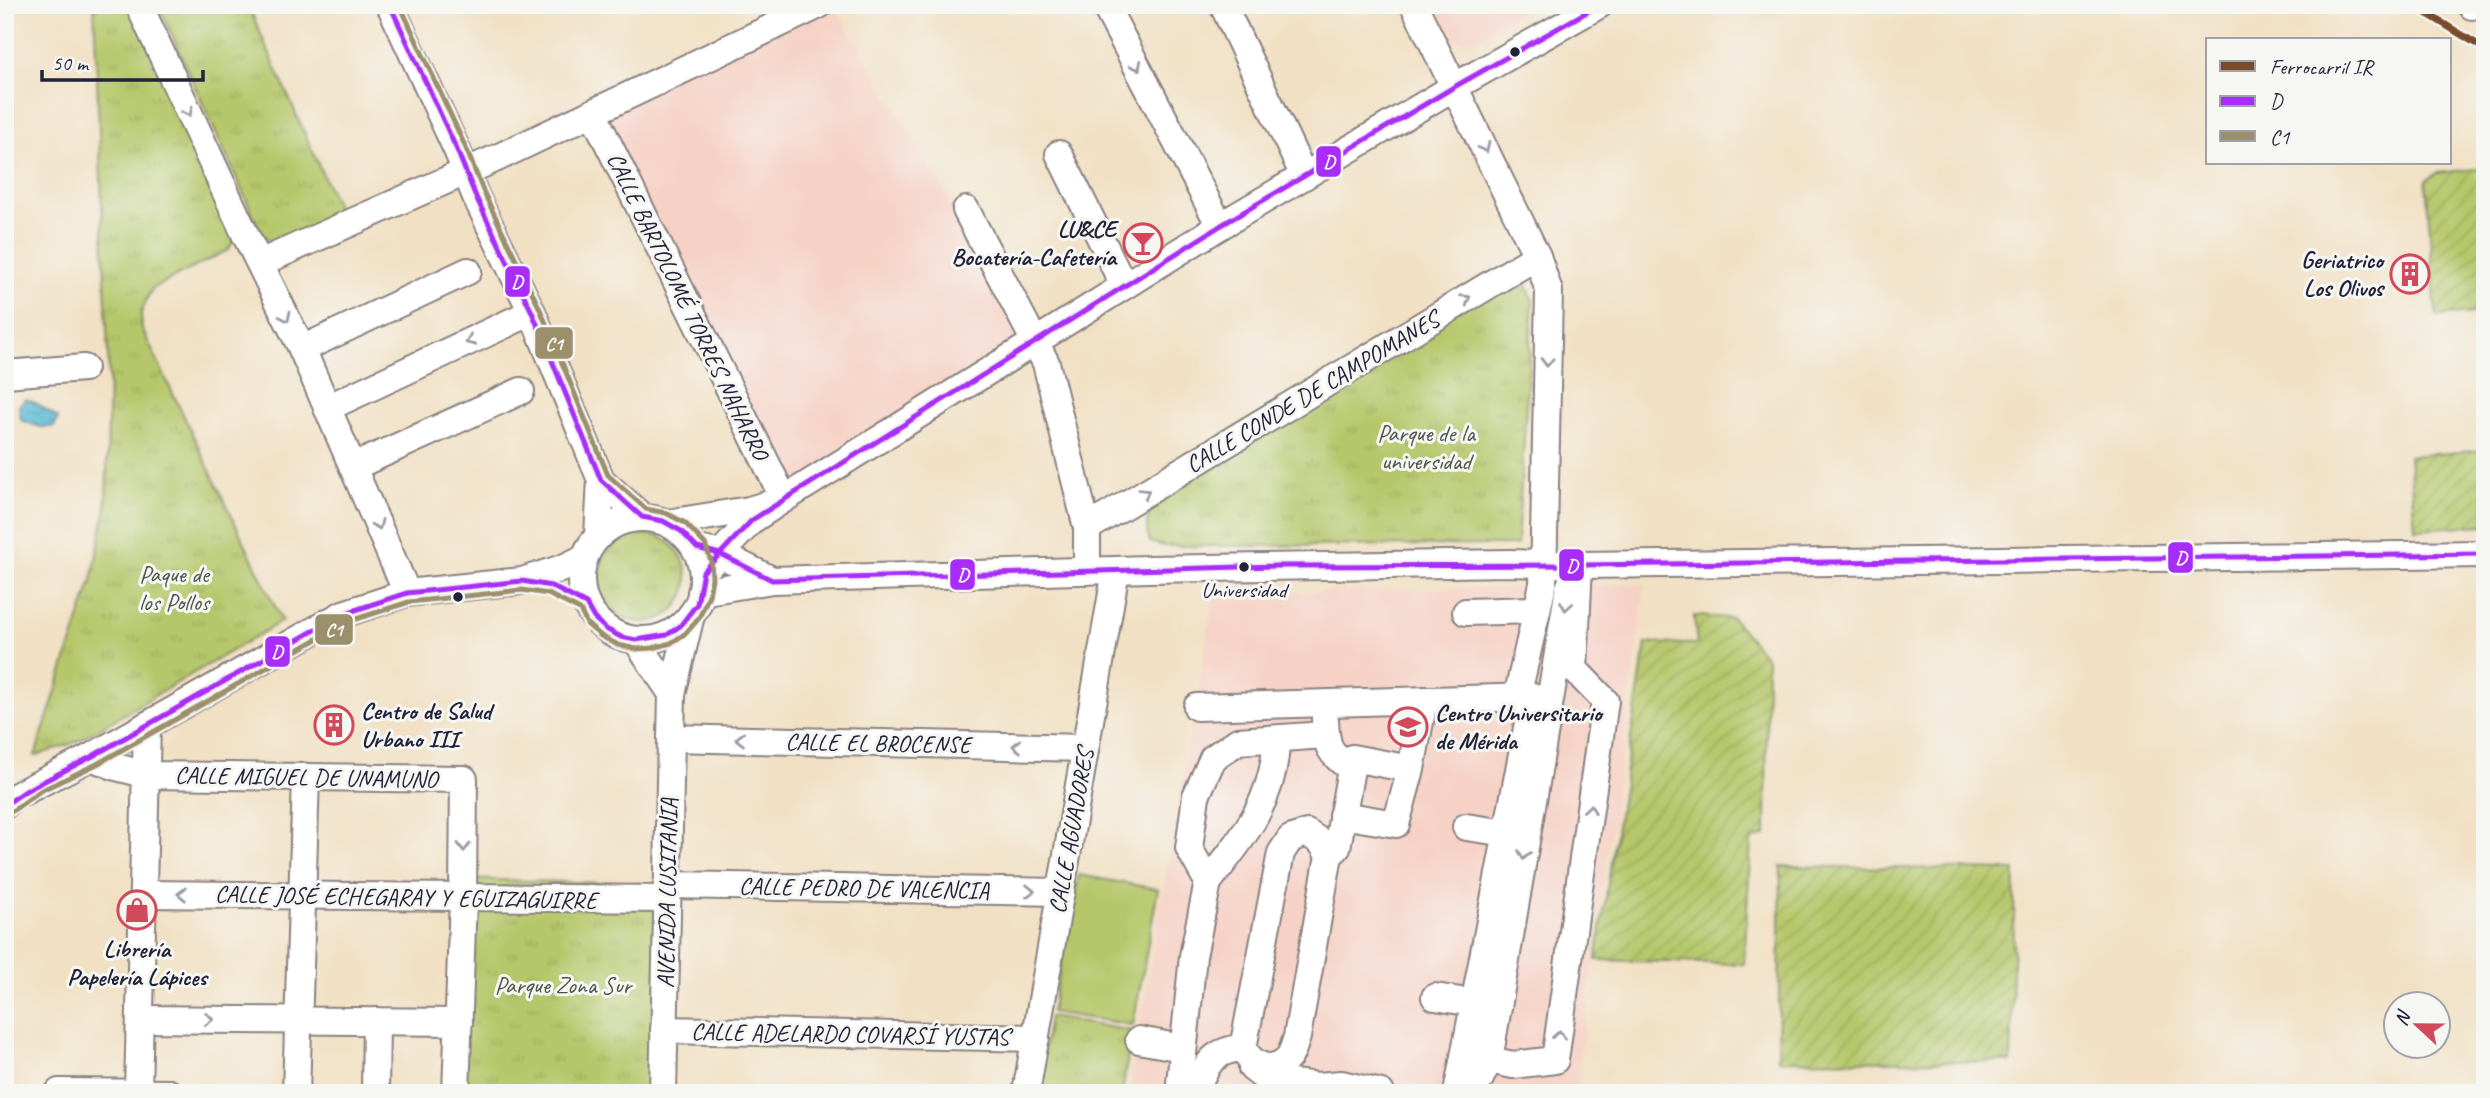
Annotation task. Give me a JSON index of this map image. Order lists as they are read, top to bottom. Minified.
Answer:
{"streets":{"street":["CALLE BARTOLOMÉ TORRES NAHARRO","CALLE CONDE DE CAMPOMANES","CALLE EL BROCENSE","CALLE MIGUEL DE UNAMUNO","CALLE AGUADORES","CALLE PEDRO DE VALENCIA","AVENIDA LUSITANIA","CALLE JOSÉ ECHEGARAY Y EGUIZAGUIRRE","CALLE ADELARDO COVARSÍ YUSTAS"]},"crossings":[["CALLE EL BROCENSE","CALLE AGUADORES"],["CALLE EL BROCENSE","AVENIDA LUSITANIA"],["CALLE MIGUEL DE UNAMUNO","CALLE JOSÉ ECHEGARAY Y EGUIZAGUIRRE"],["CALLE AGUADORES","CALLE PEDRO DE VALENCIA"],["CALLE AGUADORES","CALLE ADELARDO COVARSÍ YUSTAS"],["CALLE PEDRO DE VALENCIA","AVENIDA LUSITANIA"],["CALLE PEDRO DE VALENCIA","CALLE JOSÉ ECHEGARAY Y EGUIZAGUIRRE"],["AVENIDA LUSITANIA","CALLE JOSÉ ECHEGARAY Y EGUIZAGUIRRE"],["AVENIDA LUSITANIA","CALLE ADELARDO COVARSÍ YUSTAS"]],"one_way":["CALLE PEDRO DE VALENCIA"],"parks":["Parque de la universidad","Paque de los Pollos","Parque Zona Sur"],"places":{"bar":["LU&CE Bocatería-Cafetería"],"building":["Geriatrico Los Olivos","Centro de Salud Urbano III"],"other":["Universidad"],"school or university":["Centro Universitario de Mérida"],"shop":["Librería Papelería Lápices"]},"lines":["rail line IR","transit line D","transit line C1"],"legend":["Ferrocarril IR","D","C1"],"scale_bar":"50 m","north":"left"}
